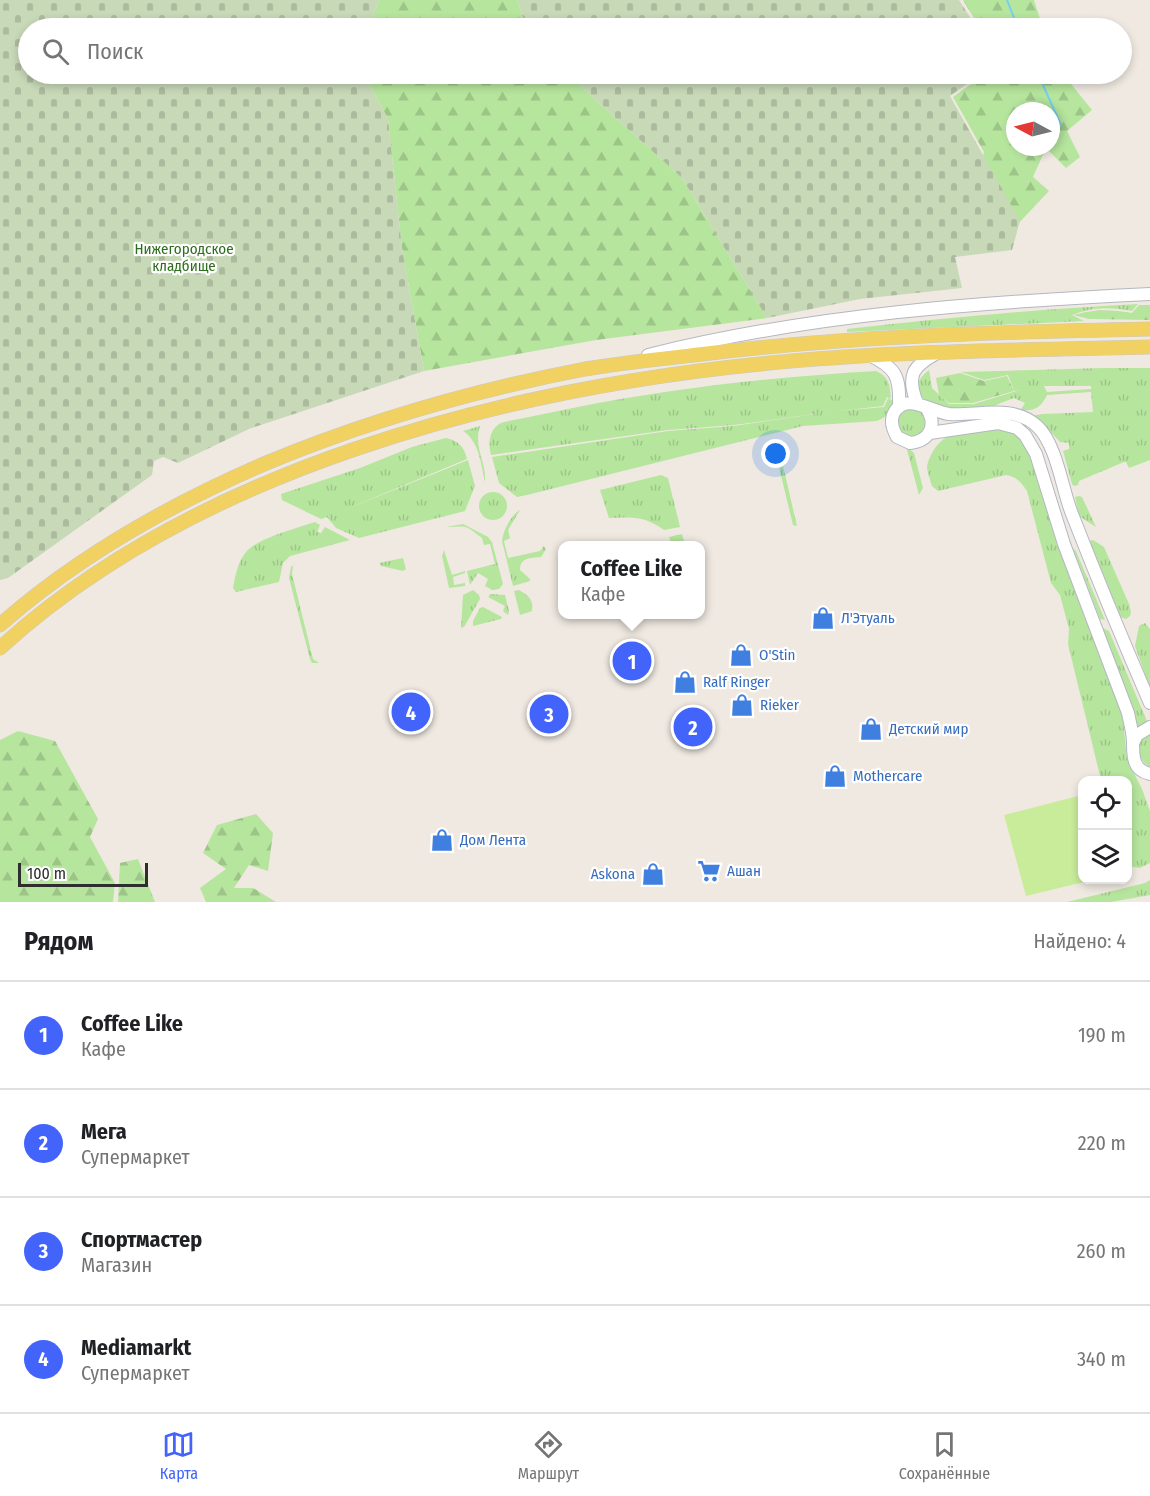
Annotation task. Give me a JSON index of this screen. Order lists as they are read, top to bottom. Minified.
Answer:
{"parks":["Нижегородское кладбище"],"places":{"shop":["Л'Этуаль","O'Stin","Ralf Ringer","Rieker","Детский мир","Mothercare","Дом Лента","Askona"],"supermarket":["Ашан"]},"scale_bar":"100 m","north":"left","page":{"search":"Поиск","popup":["Coffee Like","Кафе"],"pins":["1","4","3","2"],"scale":"100 m","heading":["Рядом","Найдено: 4"],"list":[{"mark":"1","name":"Coffee Like","note":"Кафе","value":"190 m"},{"mark":"2","name":"Мега","note":"Супермаркет","value":"220 m"},{"mark":"3","name":"Спортмастер","note":"Магазин","value":"260 m"},{"mark":"4","name":"Mediamarkt","note":"Супермаркет","value":"340 m"}],"nav":["Карта","Маршрут","Сохранённые"]}}
